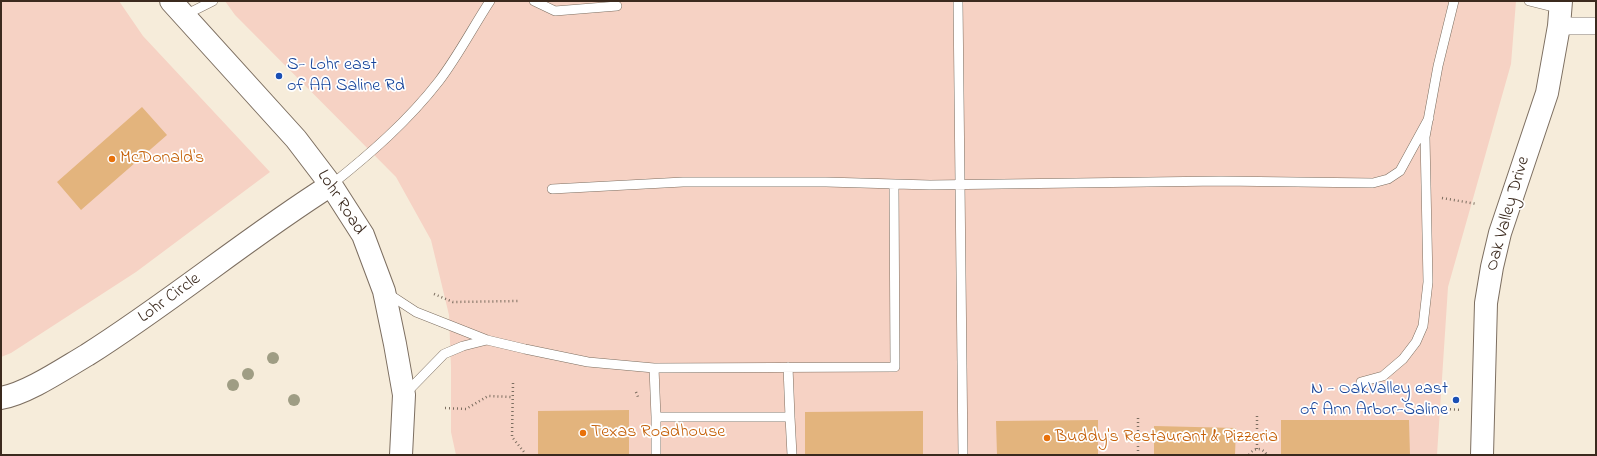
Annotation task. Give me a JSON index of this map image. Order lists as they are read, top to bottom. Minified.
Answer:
{"streets":{"street":["Lohr Road","Oak Valley Drive","Lohr Circle"]},"crossings":[["Lohr Road","Lohr Circle"]],"places":["S- Lohr east of AA Saline Rd","McDonald's","N - OakValley east of Ann Arbor-Saline","Texas Roadhouse","Buddy's Restaurant & Pizzeria"]}
